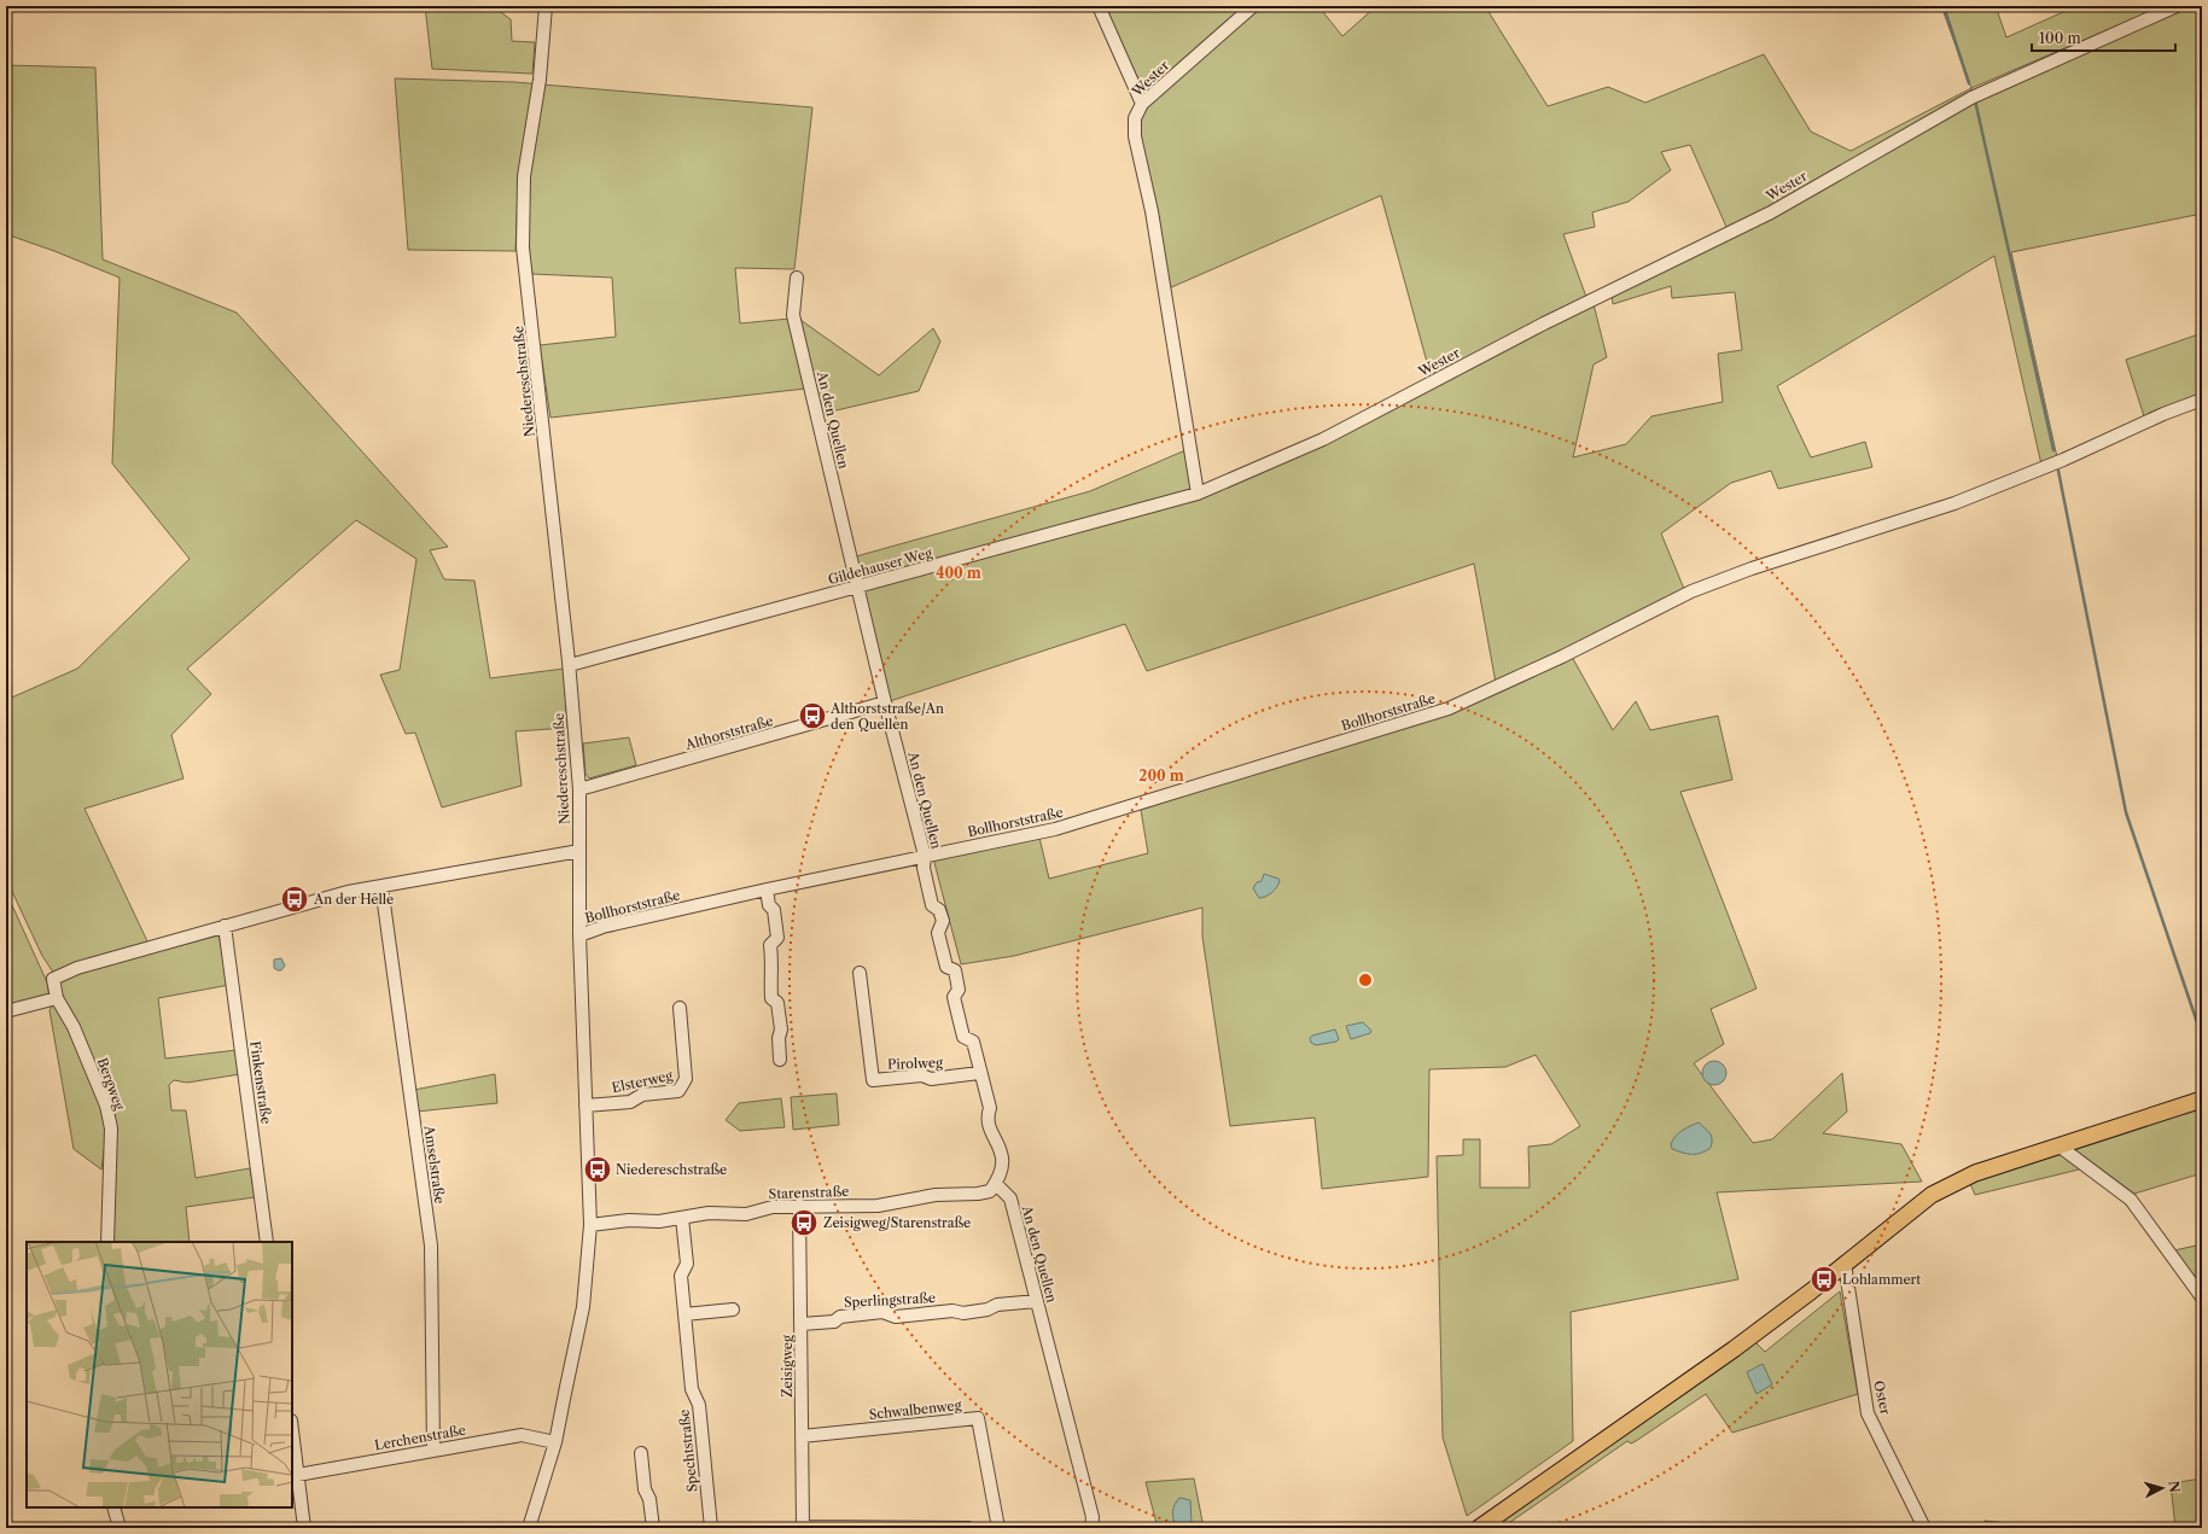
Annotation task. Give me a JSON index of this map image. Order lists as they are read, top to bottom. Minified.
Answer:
{"streets":{"street":["Wester","Niedereschstraße","An den Quellen","Gildehauser Weg","Bollhorststraße","Althorststraße","Pirolweg","Elsterweg","Finkenstraße","Bergweg","Amselstraße","Starenstraße","Sperlingstraße","Zeisigweg","Oster","Schwalbenweg","Lerchenstraße","Spechtstraße"]},"crossings":[["Wester","Gildehauser Weg"],["Niedereschstraße","Gildehauser Weg"],["Niedereschstraße","Bollhorststraße"],["Niedereschstraße","Althorststraße"],["Niedereschstraße","Elsterweg"],["Niedereschstraße","Starenstraße"],["Niedereschstraße","Lerchenstraße"],["An den Quellen","Gildehauser Weg"],["An den Quellen","Bollhorststraße"],["An den Quellen","Althorststraße"],["An den Quellen","Pirolweg"],["An den Quellen","Starenstraße"],["An den Quellen","Sperlingstraße"],["Amselstraße","Lerchenstraße"],["Starenstraße","Zeisigweg"],["Starenstraße","Spechtstraße"],["Sperlingstraße","Zeisigweg"],["Zeisigweg","Schwalbenweg"]],"places":{"bus stop":["Althorststraße/An den Quellen","An der Helle","Niedereschstraße","Zeisigweg/Starenstraße","Lohlammert"]},"scale_bar":"100 m","north":"right","rings":["400 m","200 m"]}
